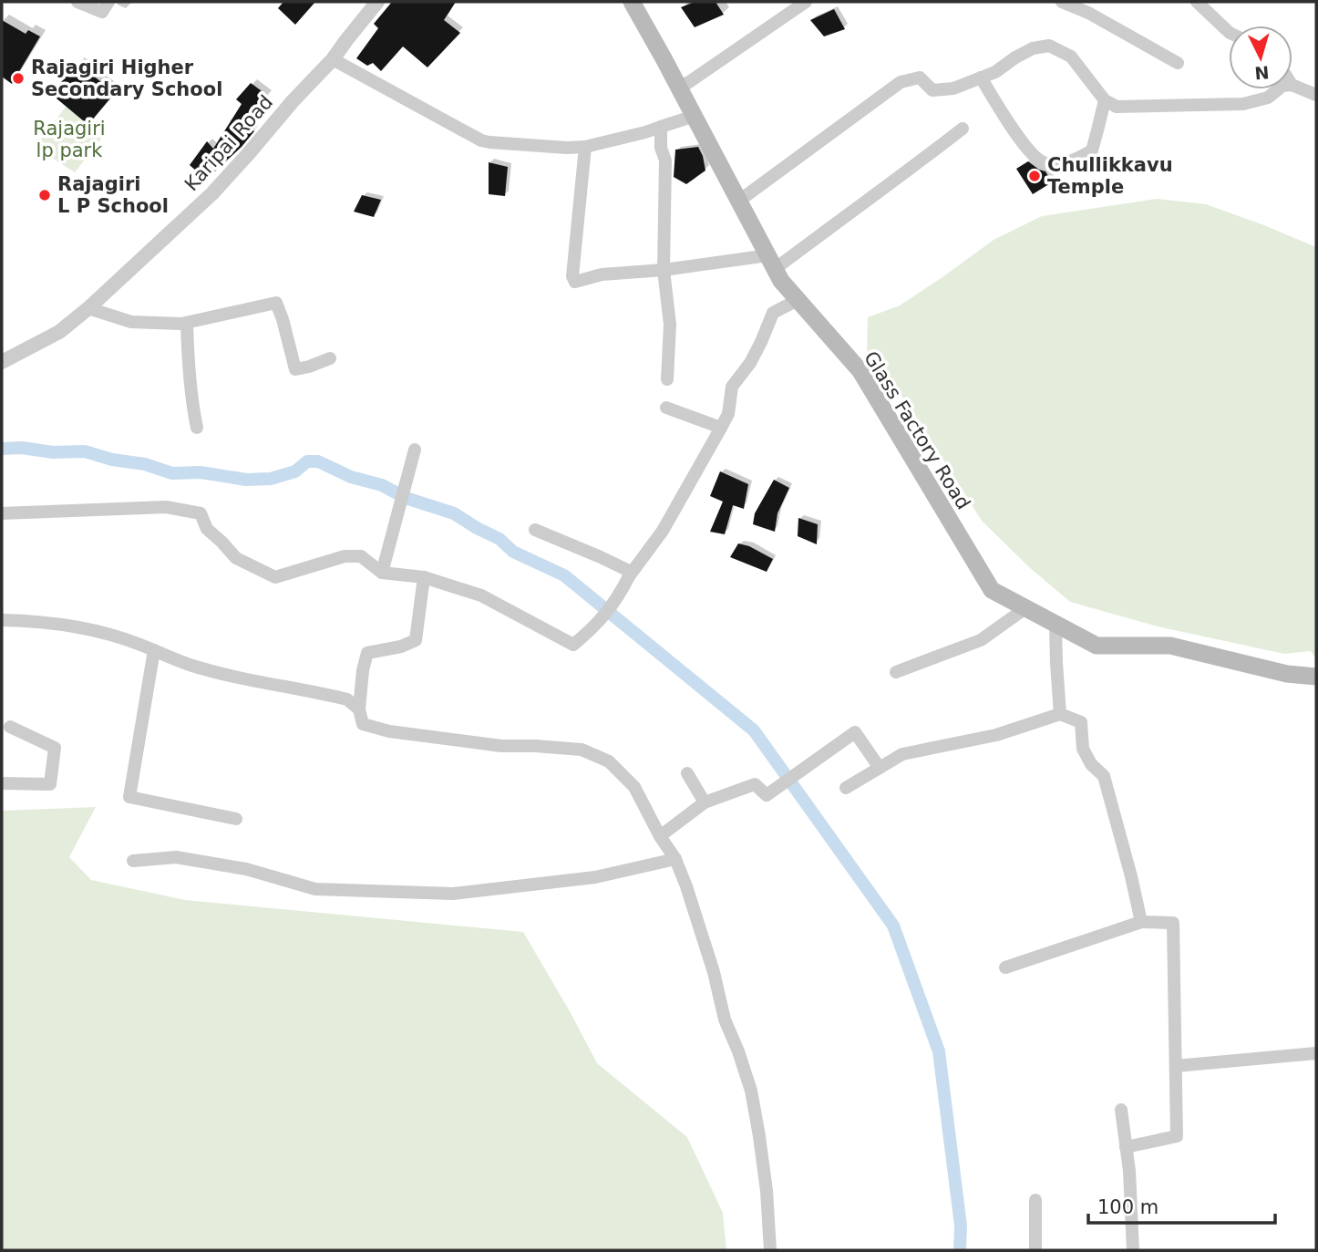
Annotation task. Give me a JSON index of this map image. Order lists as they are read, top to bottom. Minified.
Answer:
{"streets":{"main road":["Glass Factory Road"],"street":["Karipai Road"]},"parks":["Rajagiri lp park"],"places":["Rajagiri Higher Secondary School","Chullikkavu Temple","Rajagiri L P School"],"scale_bar":"100 m","north":"bottom"}
